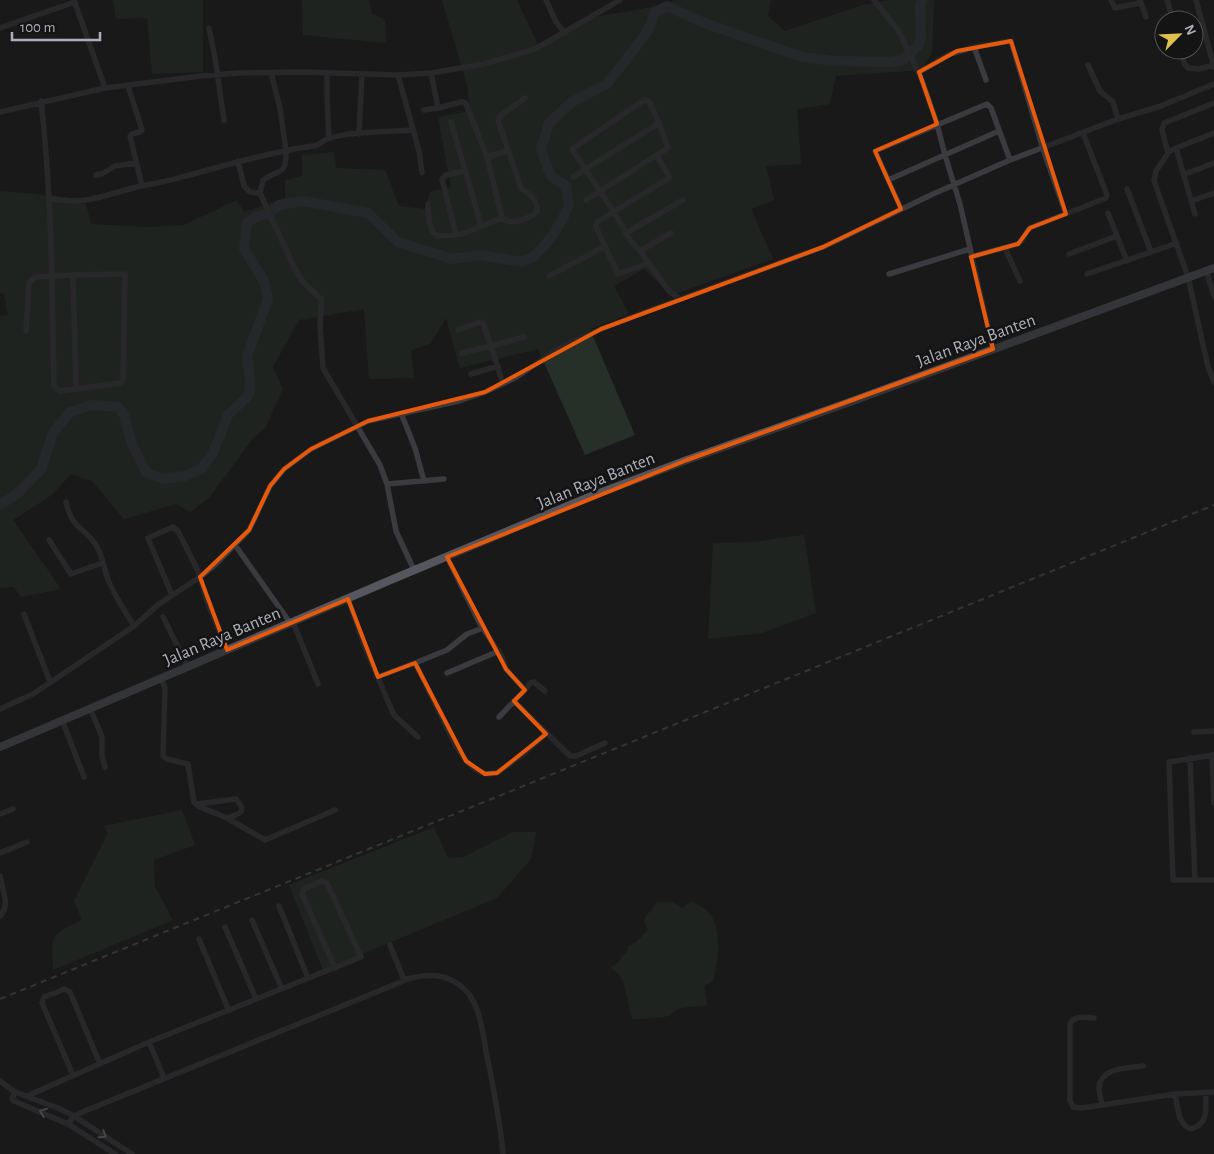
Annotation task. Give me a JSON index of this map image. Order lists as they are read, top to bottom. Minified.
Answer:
{"streets":{"main road":["Jalan Raya Banten"]},"scale_bar":"100 m","north":"top right"}
